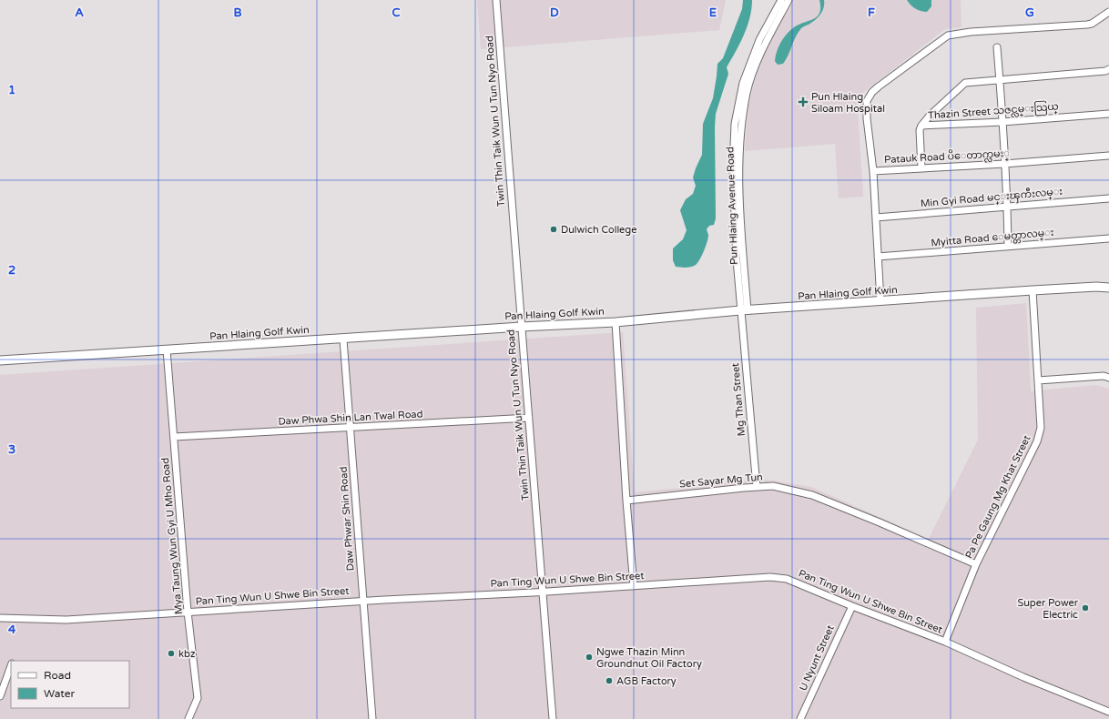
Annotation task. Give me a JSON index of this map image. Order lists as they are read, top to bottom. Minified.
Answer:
{"streets":{"street":["Thazin Street သဇင္လမ္းသြယ္","Twin Thin Taik Wun U Tun Nyo Road","Patauk Road ပိေတာက္လမး္","Min Gyi Road မင္းၾကီးလမ္း","Pun Hlaing Avenue Road","Myitta Road ေမတ္တာလမ္း","Pan Hlaing Golf Kwin","Mg Than Street","Daw Phwa Shin Lan Twal Road","Set Sayar Mg Tun","Pa Pe Gaung Mg Khat Street","Daw Phwar Shin Road","Mya Taung Wun Gyi U Mho Road","Pan Ting Wun U Shwe Bin Street","U Nyunt Street"]},"crossings":[["Thazin Street သဇင္လမ္းသြယ္","Patauk Road ပိေတာက္လမး္"],["Twin Thin Taik Wun U Tun Nyo Road","Pan Hlaing Golf Kwin"],["Twin Thin Taik Wun U Tun Nyo Road","Daw Phwa Shin Lan Twal Road"],["Twin Thin Taik Wun U Tun Nyo Road","Pan Ting Wun U Shwe Bin Street"],["Patauk Road ပိေတာက္လမး္","Min Gyi Road မင္းၾကီးလမ္း"],["Patauk Road ပိေတာက္လမး္","Myitta Road ေမတ္တာလမ္း"],["Patauk Road ပိေတာက္လမး္","Pan Hlaing Golf Kwin"],["Pun Hlaing Avenue Road","Pan Hlaing Golf Kwin"],["Pun Hlaing Avenue Road","Mg Than Street"],["Pan Hlaing Golf Kwin","Mg Than Street"],["Pan Hlaing Golf Kwin","Pa Pe Gaung Mg Khat Street"],["Pan Hlaing Golf Kwin","Daw Phwar Shin Road"],["Pan Hlaing Golf Kwin","Mya Taung Wun Gyi U Mho Road"],["Mg Than Street","Set Sayar Mg Tun"],["Daw Phwa Shin Lan Twal Road","Daw Phwar Shin Road"],["Daw Phwa Shin Lan Twal Road","Mya Taung Wun Gyi U Mho Road"],["Set Sayar Mg Tun","Pa Pe Gaung Mg Khat Street"],["Pa Pe Gaung Mg Khat Street","Pan Ting Wun U Shwe Bin Street"],["Daw Phwar Shin Road","Pan Ting Wun U Shwe Bin Street"],["Mya Taung Wun Gyi U Mho Road","Pan Ting Wun U Shwe Bin Street"],["Pan Ting Wun U Shwe Bin Street","U Nyunt Street"]],"places":{"health":["Pun Hlaing Siloam Hospital"],"other":["Dulwich College","Super Power Electric","kbz","Ngwe Thazin Minn Groundnut Oil Factory","AGB Factory"]},"legend":["Road","Water"],"grid":{"columns":["A","B","C","D","E","F","G"],"rows":["1","2","3","4"]}}
